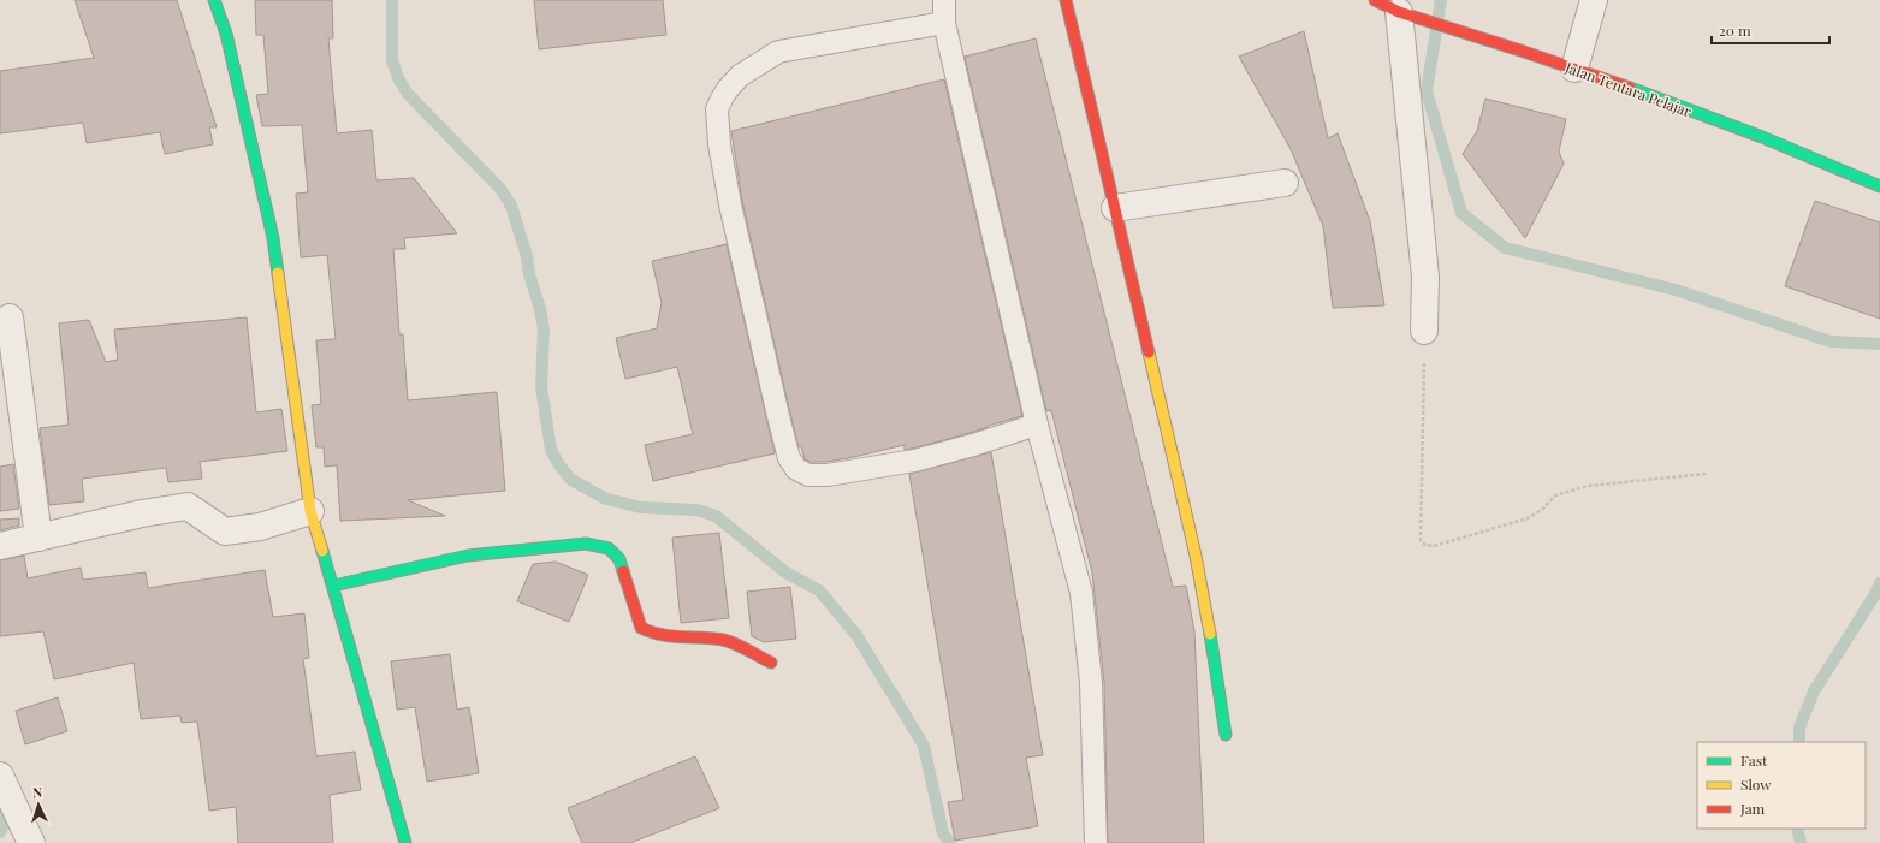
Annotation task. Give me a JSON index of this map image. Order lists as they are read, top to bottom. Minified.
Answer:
{"streets":{"street":["Jalan Tentara Pelajar"]},"legend":["Fast","Slow","Jam"],"scale_bar":"20 m","north":"top"}
